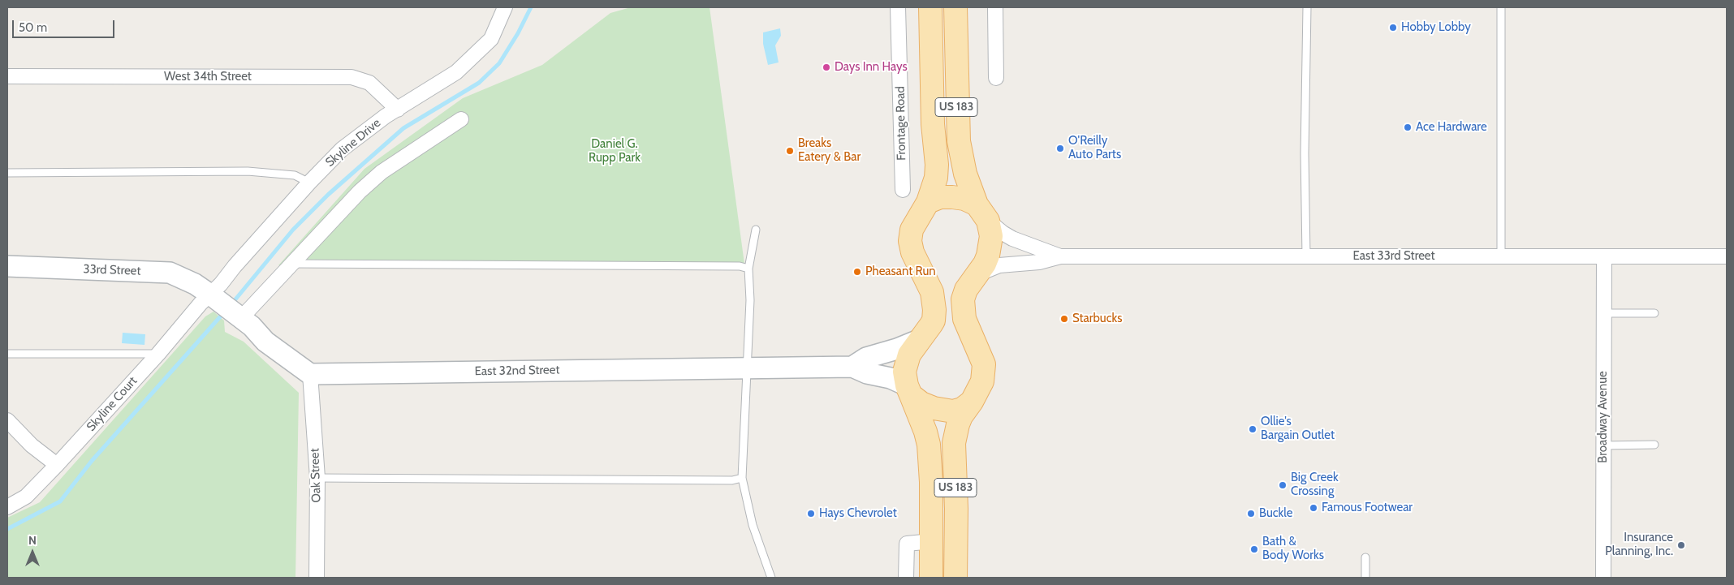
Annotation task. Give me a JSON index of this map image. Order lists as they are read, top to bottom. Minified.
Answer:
{"streets":{"main road":["US 183"],"street":["West 34th Street","Frontage Road","Skyline Drive","East 33rd Street","33rd Street","East 32nd Street","Skyline Court","Broadway Avenue","Oak Street"]},"crossings":[["West 34th Street","Skyline Drive"],["US 183","East 33rd Street"],["US 183","East 32nd Street"],["Skyline Drive","33rd Street"],["Skyline Drive","Skyline Court"],["East 33rd Street","Broadway Avenue"],["33rd Street","Skyline Court"],["East 32nd Street","Oak Street"]],"parks":["Daniel G. Rupp Park"],"places":["Hobby Lobby","Days Inn Hays","Ace Hardware","O'Reilly Auto Parts","Breaks Eatery & Bar","Pheasant Run","Starbucks","Ollie's Bargain Outlet","Big Creek Crossing","Famous Footwear","Hays Chevrolet","Buckle","Insurance Planning, Inc.","Bath & Body Works"],"scale_bar":"50 m","north":"top"}
